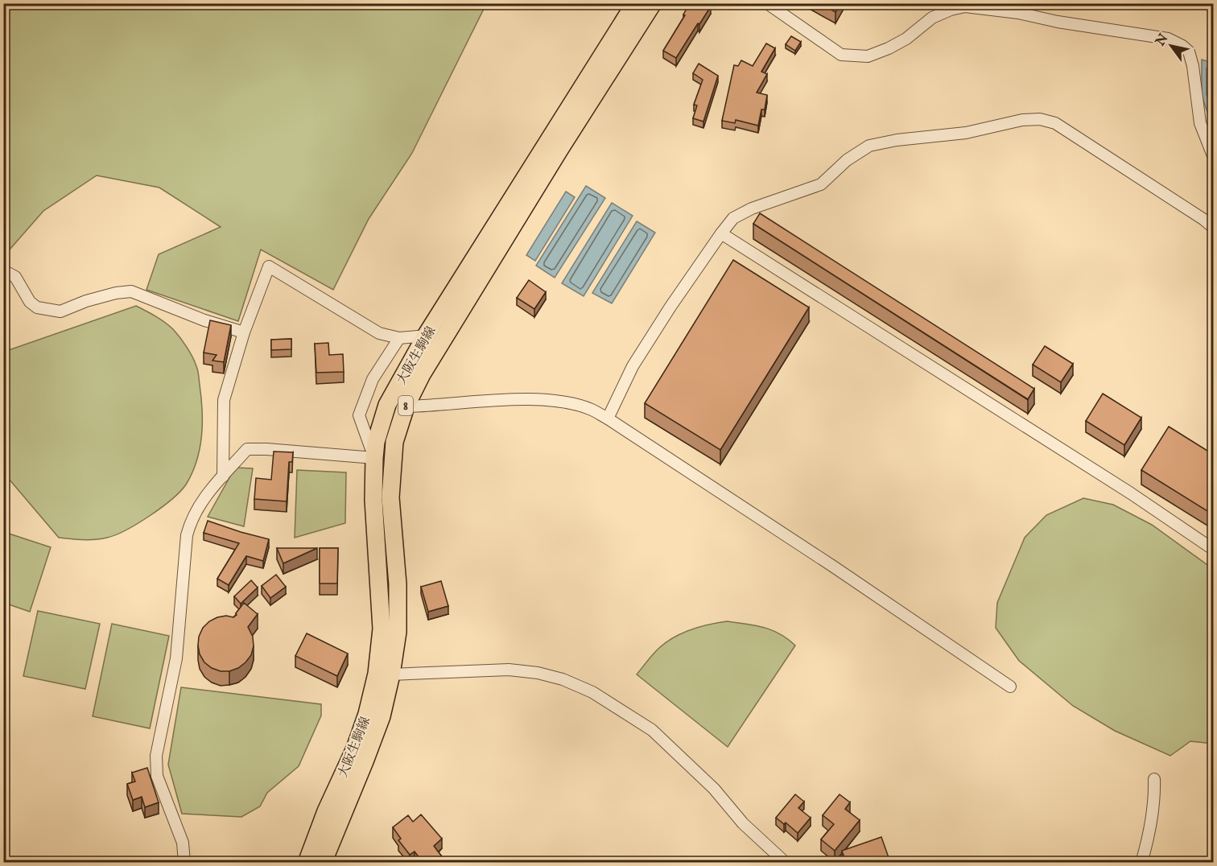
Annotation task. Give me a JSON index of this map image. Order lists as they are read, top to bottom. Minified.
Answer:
{"streets":{"main road":["大阪生駒線","8"]},"north":"top left"}
